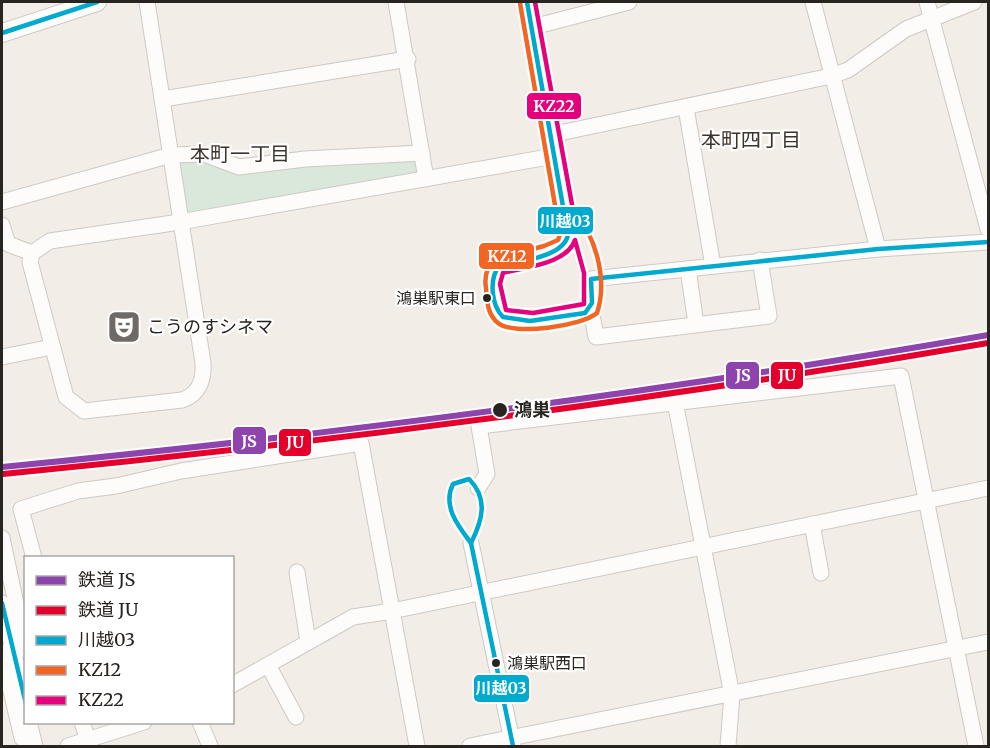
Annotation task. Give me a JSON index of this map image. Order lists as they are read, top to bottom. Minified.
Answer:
{"districts":["本町四丁目","本町一丁目"],"places":{"other":["鴻巣駅東口","鴻巣","鴻巣駅西口"],"theatre":["こうのすシネマ"]},"lines":["transit line 川越03","transit line KZ22","transit line KZ12","rail line JS","rail line JU"],"legend":["鉄道 JS","鉄道 JU","川越03","KZ12","KZ22"]}
